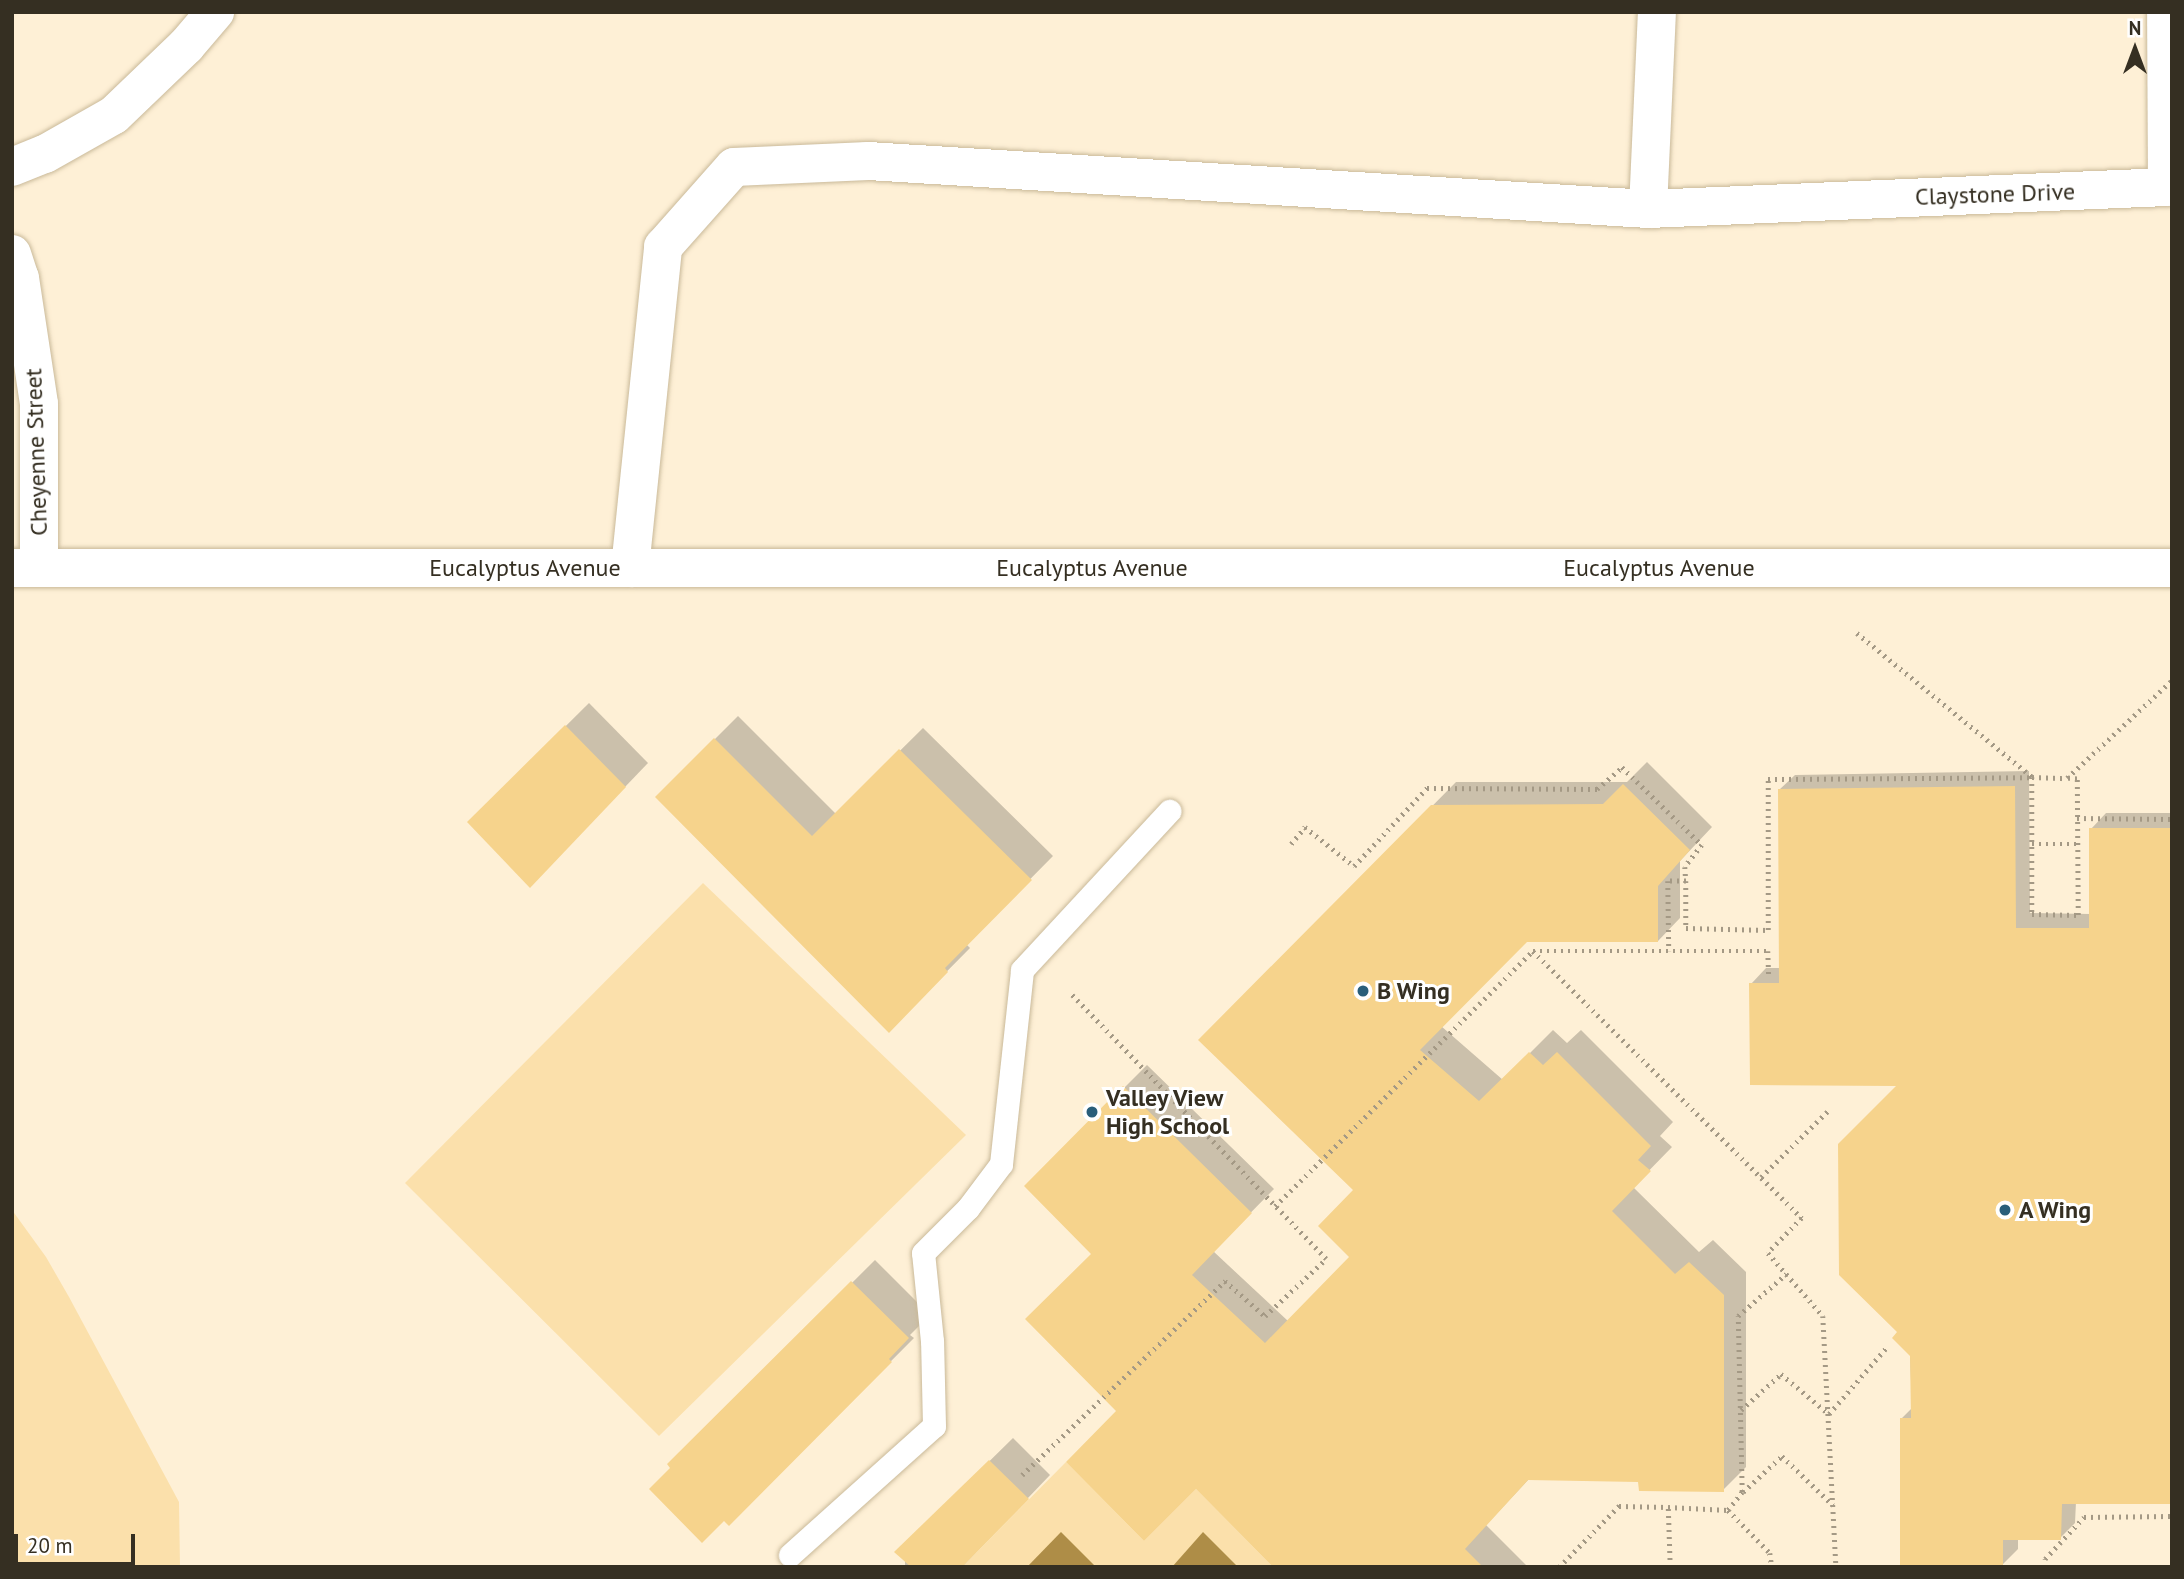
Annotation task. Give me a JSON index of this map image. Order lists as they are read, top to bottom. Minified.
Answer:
{"streets":{"street":["Claystone Drive","Cheyenne Street","Eucalyptus Avenue"]},"crossings":[["Cheyenne Street","Eucalyptus Avenue"]],"places":["B Wing","Valley View High School","A Wing"],"scale_bar":"20 m","north":"top"}
